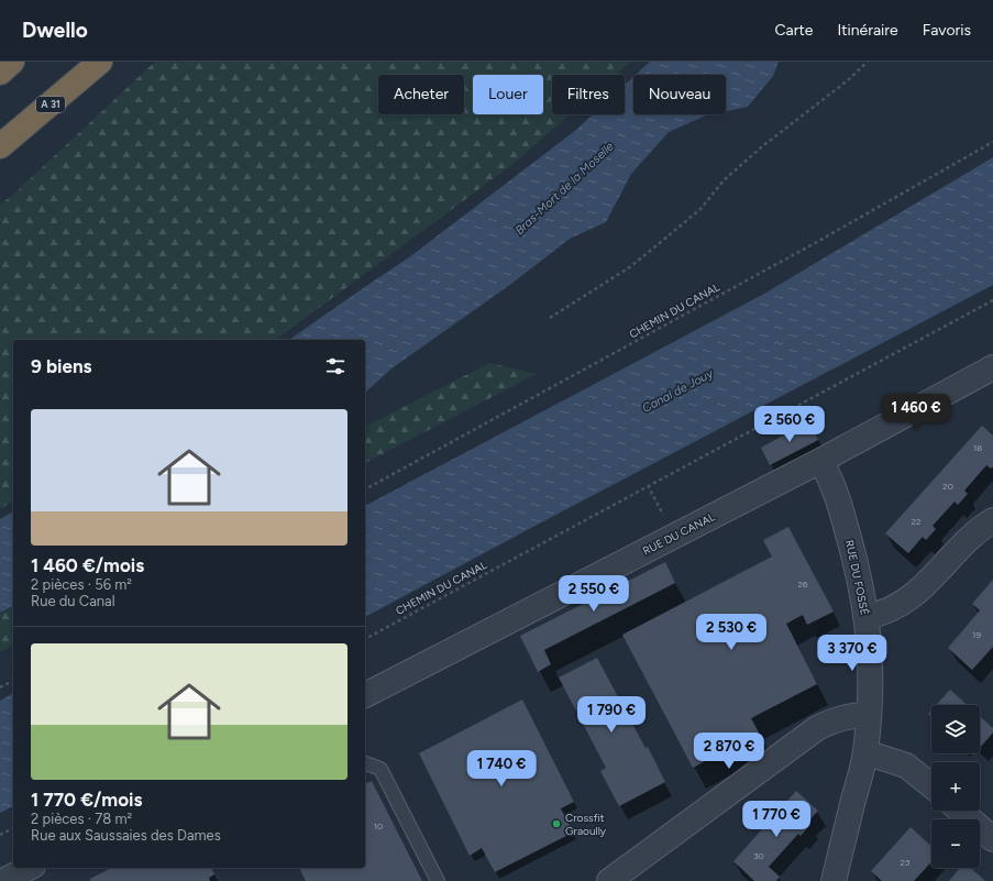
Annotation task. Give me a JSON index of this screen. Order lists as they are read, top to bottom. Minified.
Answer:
{"streets":{"highway":["A 31"],"street":["RUE DU CANAL","RUE DU FOSSÉ"],"path":["CHEMIN DU CANAL"]},"crossings":[["RUE DU CANAL","RUE DU FOSSÉ"]],"water":["Bras-Mort de la Moselle","Canal de Jouy"],"places":["Crossfit Graoully"],"house_numbers":["18","20","22","26","19","10","30","23"],"page":{"header":"Dwello","nav":["Carte","Itinéraire","Favoris"],"chip":["Acheter","Louer","Filtres","Nouveau"],"heading":"9 biens","list":[{"name":"1 460 €/mois","note":"2 pièces · 56 m² · Rue du Canal"},{"name":"1 770 €/mois","note":"2 pièces · 78 m² · Rue aux Saussaies des Dames"}],"price":["1 460 €","2 560 €","2 550 €","2 530 €","3 370 €","1 790 €","2 870 €","1 740 €","1 770 €"],"map_buttons":["+","−"]}}
